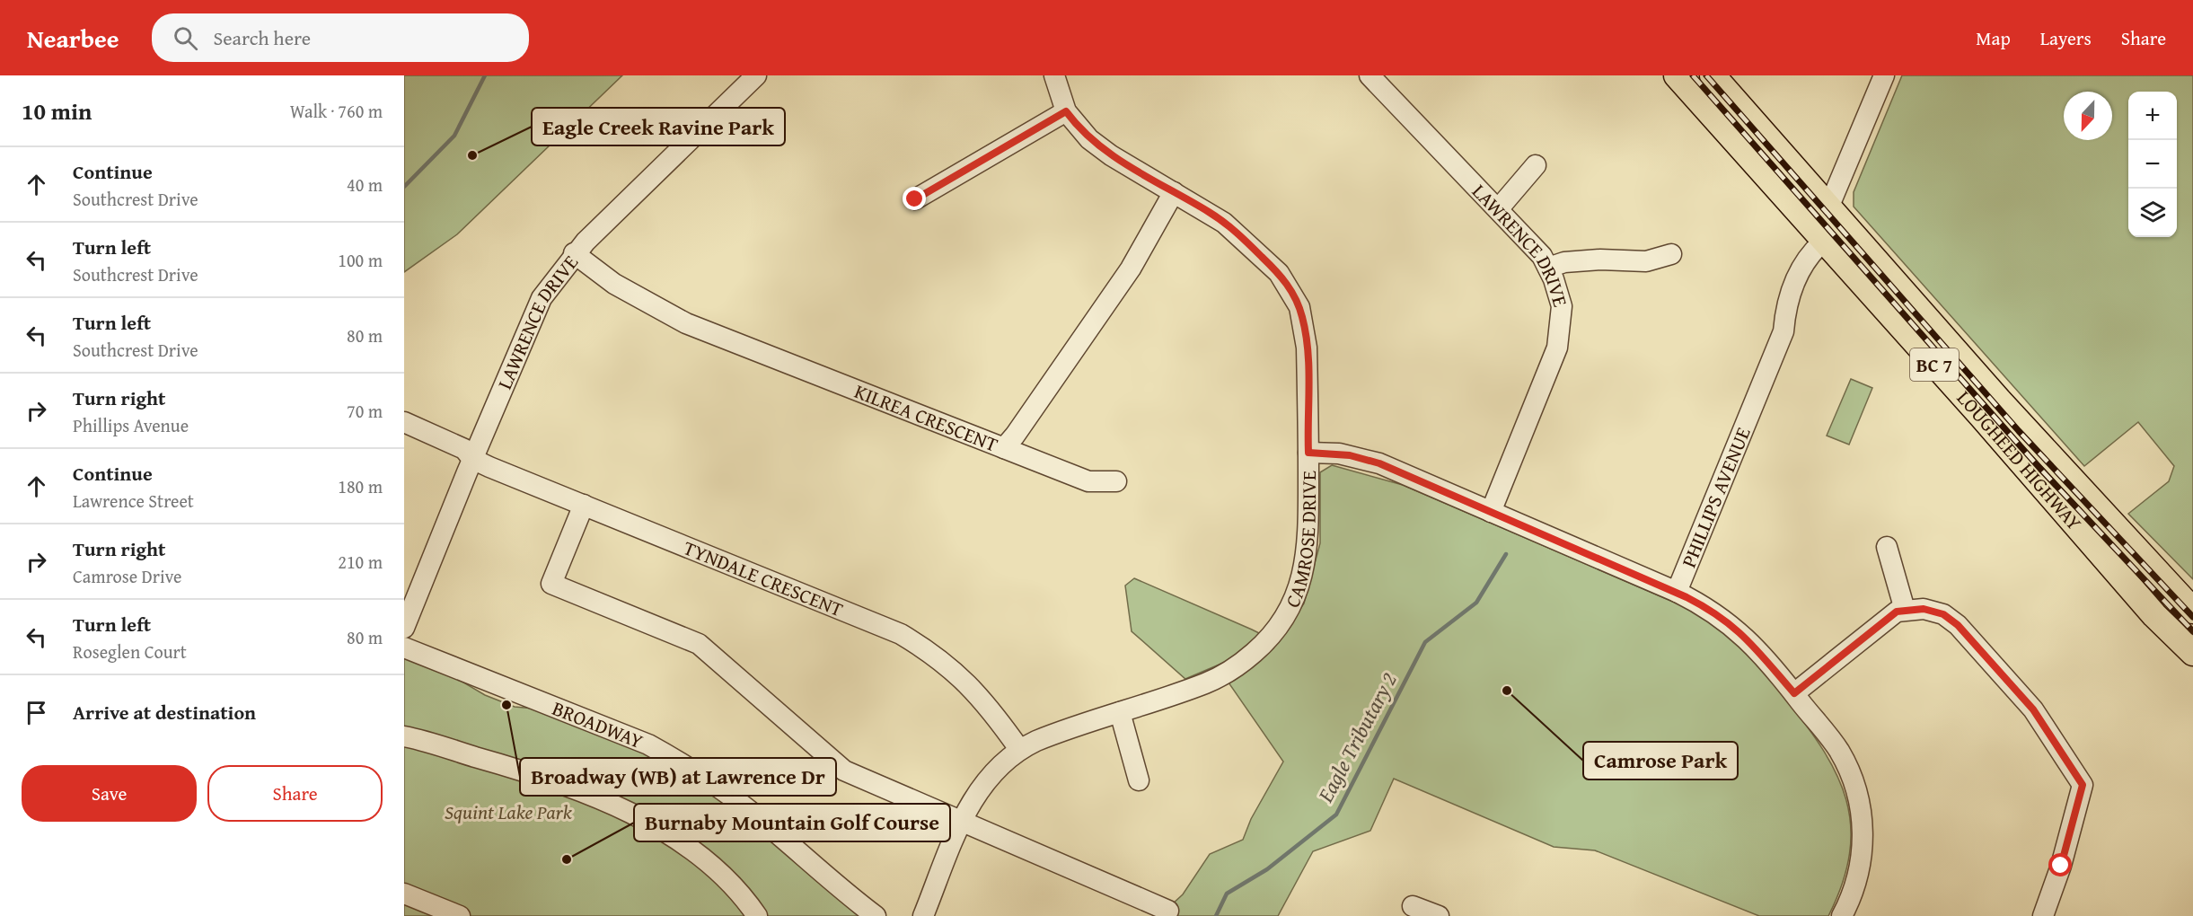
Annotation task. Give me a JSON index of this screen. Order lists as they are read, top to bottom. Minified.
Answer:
{"streets":{"main road":["BC 7","LOUGHEED HIGHWAY"],"street":["LAWRENCE DRIVE","KILREA CRESCENT","PHILLIPS AVENUE","CAMROSE DRIVE","TYNDALE CRESCENT","BROADWAY"]},"crossings":[["LAWRENCE DRIVE","KILREA CRESCENT"],["LAWRENCE DRIVE","TYNDALE CRESCENT"],["KILREA CRESCENT","CAMROSE DRIVE"],["LOUGHEED HIGHWAY","PHILLIPS AVENUE"],["CAMROSE DRIVE","TYNDALE CRESCENT"]],"water":["Eagle Tributary 2"],"parks":["Squint Lake Park"],"places":["Eagle Creek Ravine Park","Camrose Park","Broadway (WB) at Lawrence Dr","Burnaby Mountain Golf Course"],"north":"bottom","page":{"header":"Nearbee","search":"Search here","nav":["Map","Layers","Share"],"heading":["10 min","Walk · 760 m"],"map_buttons":["+","−"],"list":[["Continue","Southcrest Drive","40 m"],["Turn left","Southcrest Drive","100 m"],["Turn left","Southcrest Drive","80 m"],["Turn right","Phillips Avenue","70 m"],["Continue","Lawrence Street","180 m"],["Turn right","Camrose Drive","210 m"],["Turn left","Roseglen Court","80 m"],"Arrive at destination"],"buttons":["Save","Share"]}}
